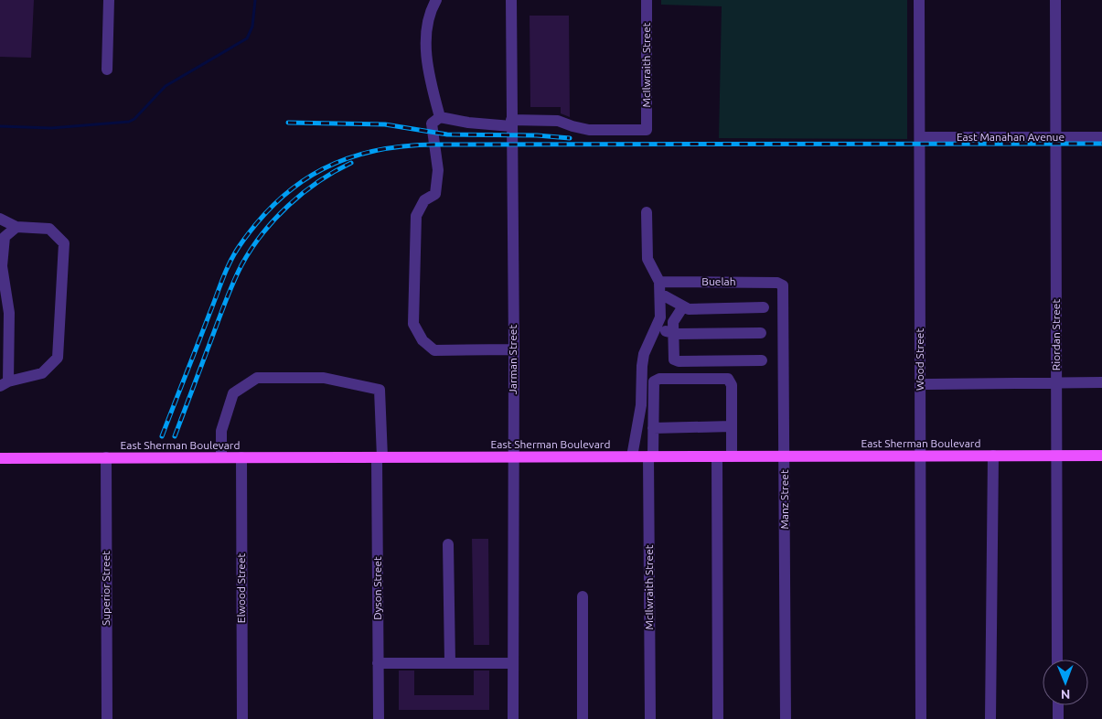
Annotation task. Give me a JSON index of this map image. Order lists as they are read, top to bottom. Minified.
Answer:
{"streets":{"main road":["East Sherman Boulevard"],"street":["McIlwraith Street","East Manahan Avenue","Buelah","Riordan Street","Jarman Street","Wood Street","Manz Street","Superior Street","Elwood Street","Dyson Street"]},"crossings":[["McIlwraith Street","Jarman Street"],["McIlwraith Street","East Sherman Boulevard"],["East Manahan Avenue","Riordan Street"],["East Manahan Avenue","Wood Street"],["Buelah","Manz Street"],["Riordan Street","East Sherman Boulevard"],["Jarman Street","East Sherman Boulevard"],["Wood Street","East Sherman Boulevard"],["East Sherman Boulevard","Manz Street"],["East Sherman Boulevard","Superior Street"],["East Sherman Boulevard","Elwood Street"],["East Sherman Boulevard","Dyson Street"]],"north":"bottom"}
